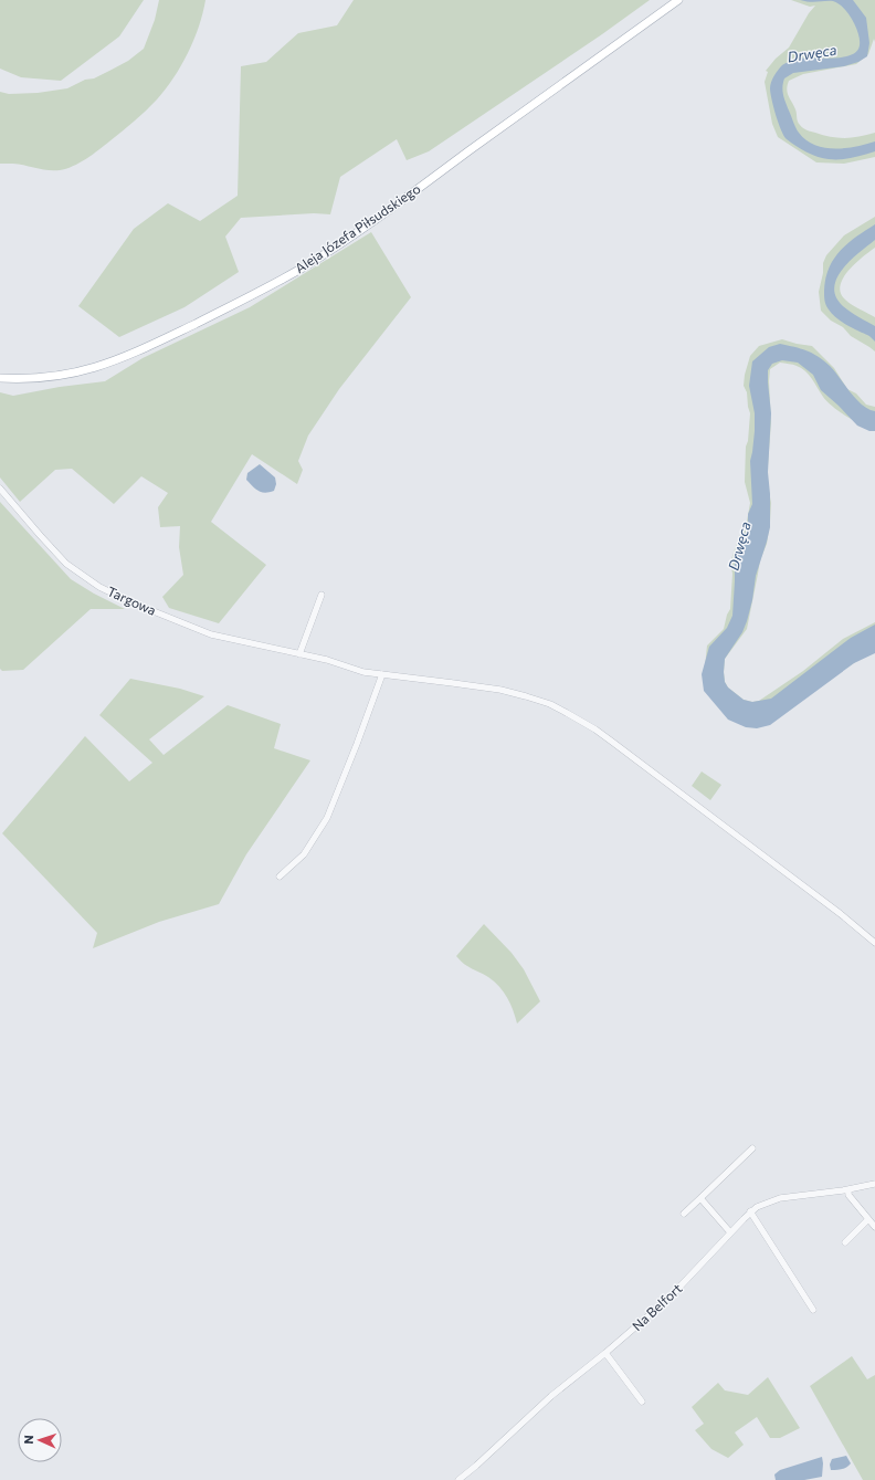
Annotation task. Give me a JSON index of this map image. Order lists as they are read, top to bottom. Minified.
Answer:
{"streets":{"main road":["Aleja Józefa Piłsudskiego"],"street":["Targowa","Na Belfort"]},"water":["Drwęca"],"north":"left"}
